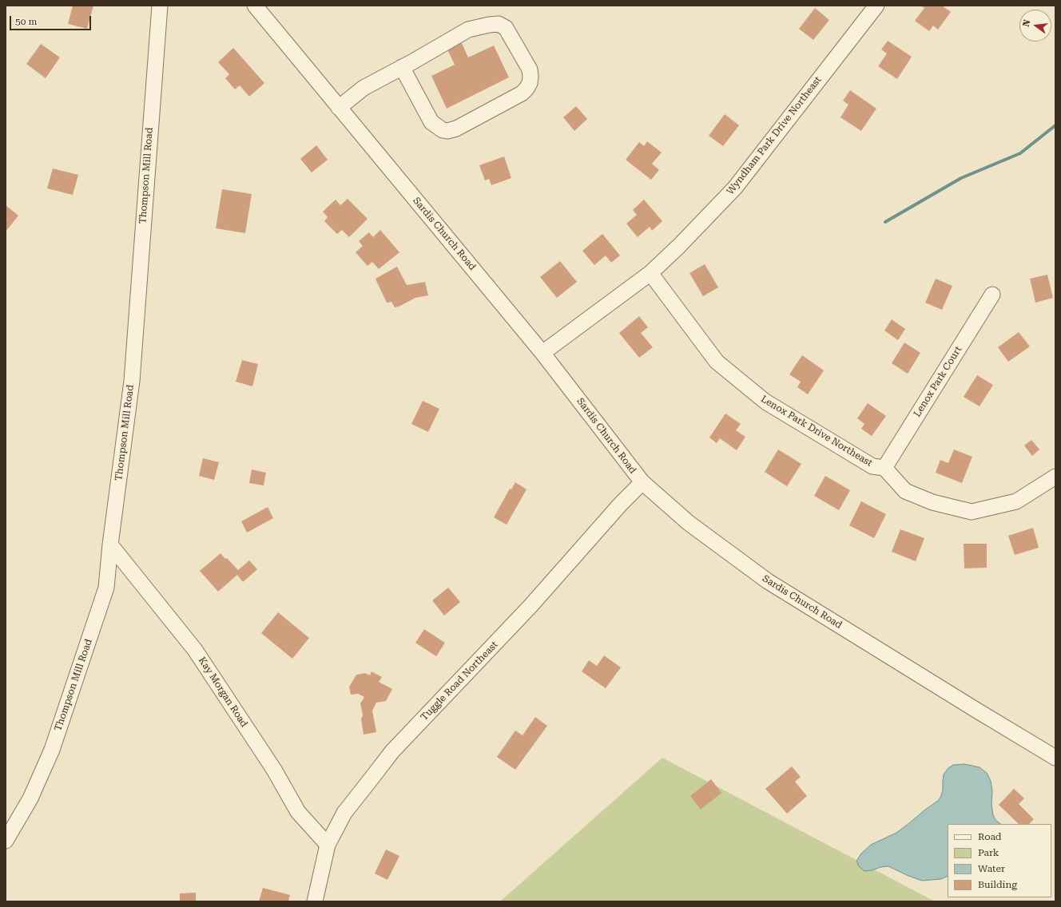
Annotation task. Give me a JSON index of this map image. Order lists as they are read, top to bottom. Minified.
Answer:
{"streets":{"street":["Wyndham Park Drive Northeast","Thompson Mill Road","Sardis Church Road","Lenox Park Court","Lenox Park Drive Northeast","Tuggle Road Northeast","Kay Morgan Road"]},"crossings":[["Wyndham Park Drive Northeast","Sardis Church Road"],["Wyndham Park Drive Northeast","Lenox Park Drive Northeast"],["Thompson Mill Road","Kay Morgan Road"],["Sardis Church Road","Tuggle Road Northeast"],["Lenox Park Court","Lenox Park Drive Northeast"],["Tuggle Road Northeast","Kay Morgan Road"]],"legend":["Road","Park","Water","Building"],"scale_bar":"50 m","north":"left"}
